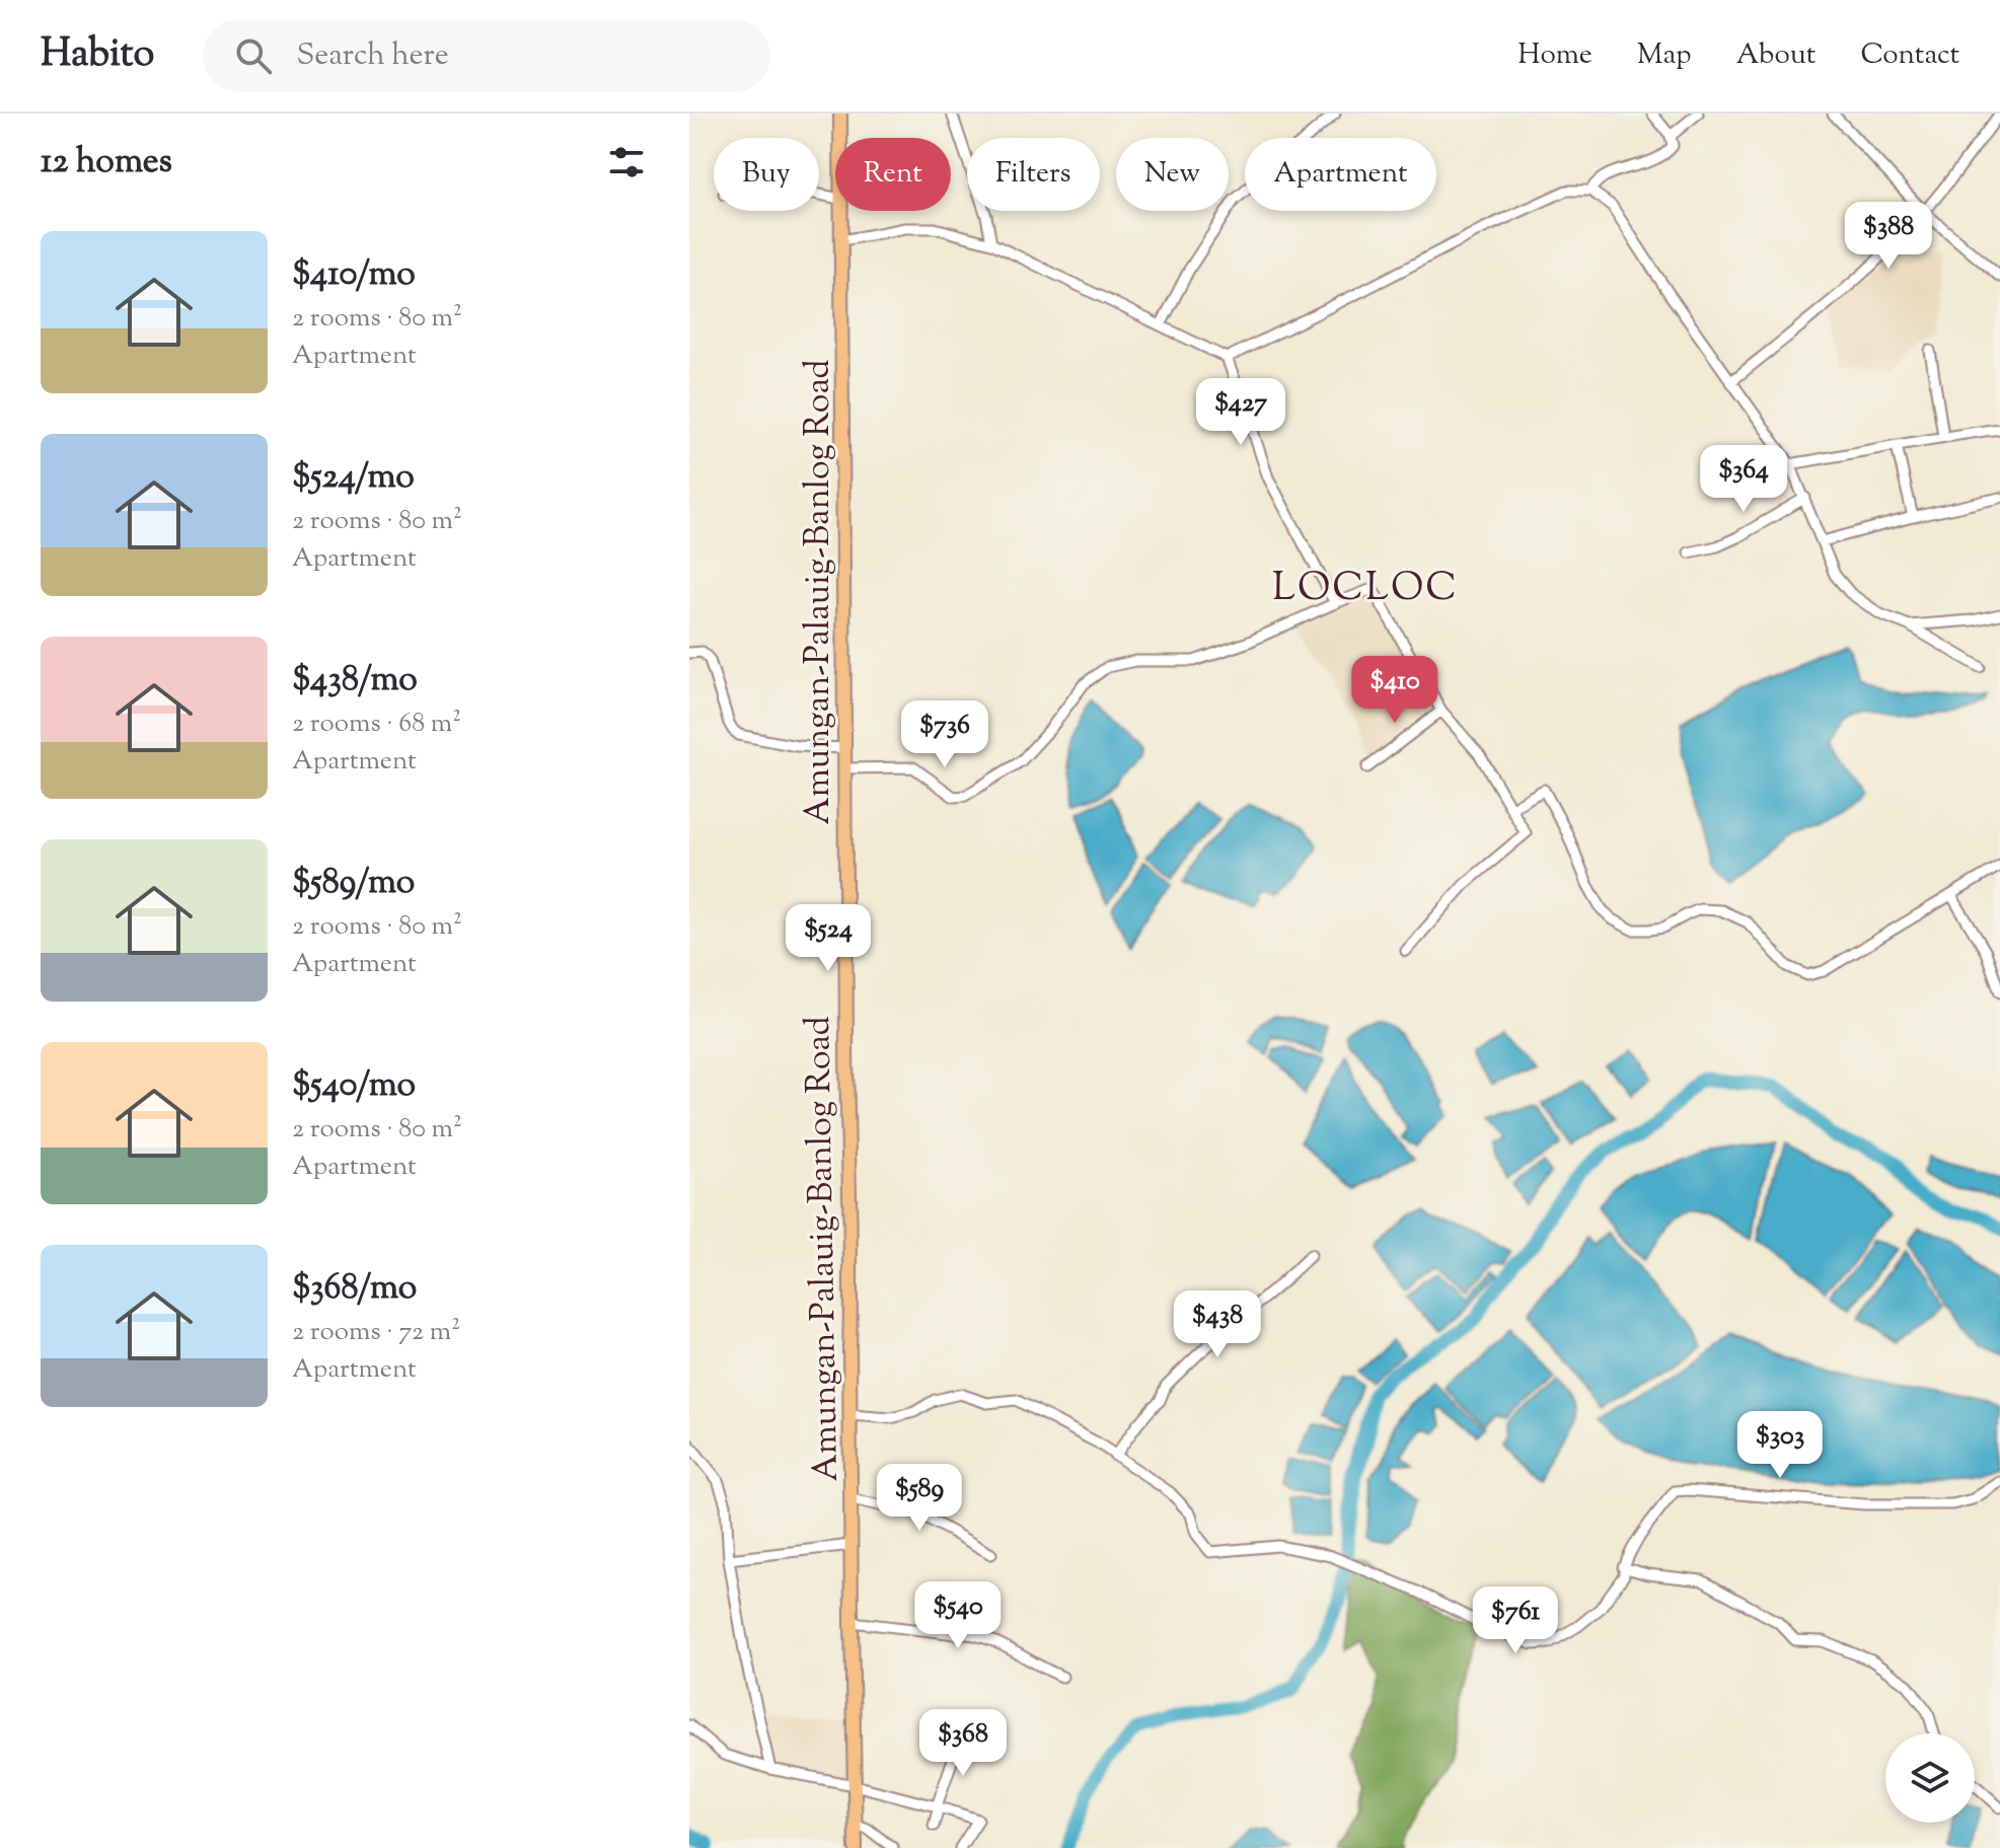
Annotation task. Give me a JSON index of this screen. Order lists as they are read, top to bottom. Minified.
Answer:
{"streets":{"main road":["Amungan-Palauig-Banlog Road"]},"districts":["LOCLOC"],"page":{"header":"Habito","search":"Search here","nav":["Home","Map","About","Contact"],"heading":"12 homes","chip":["Buy","Rent","Filters","New","Apartment"],"price":["$388","$427","$364","$410","$736","$524","$438","$303","$589","$540","$761","$368"],"list":[{"name":"$410/mo","note":"2 rooms · 80 m² · Apartment"},{"name":"$524/mo","note":"2 rooms · 80 m² · Apartment"},{"name":"$438/mo","note":"2 rooms · 68 m² · Apartment"},{"name":"$589/mo","note":"2 rooms · 80 m² · Apartment"},{"name":"$540/mo","note":"2 rooms · 80 m² · Apartment"},{"name":"$368/mo","note":"2 rooms · 72 m² · Apartment"}]}}
